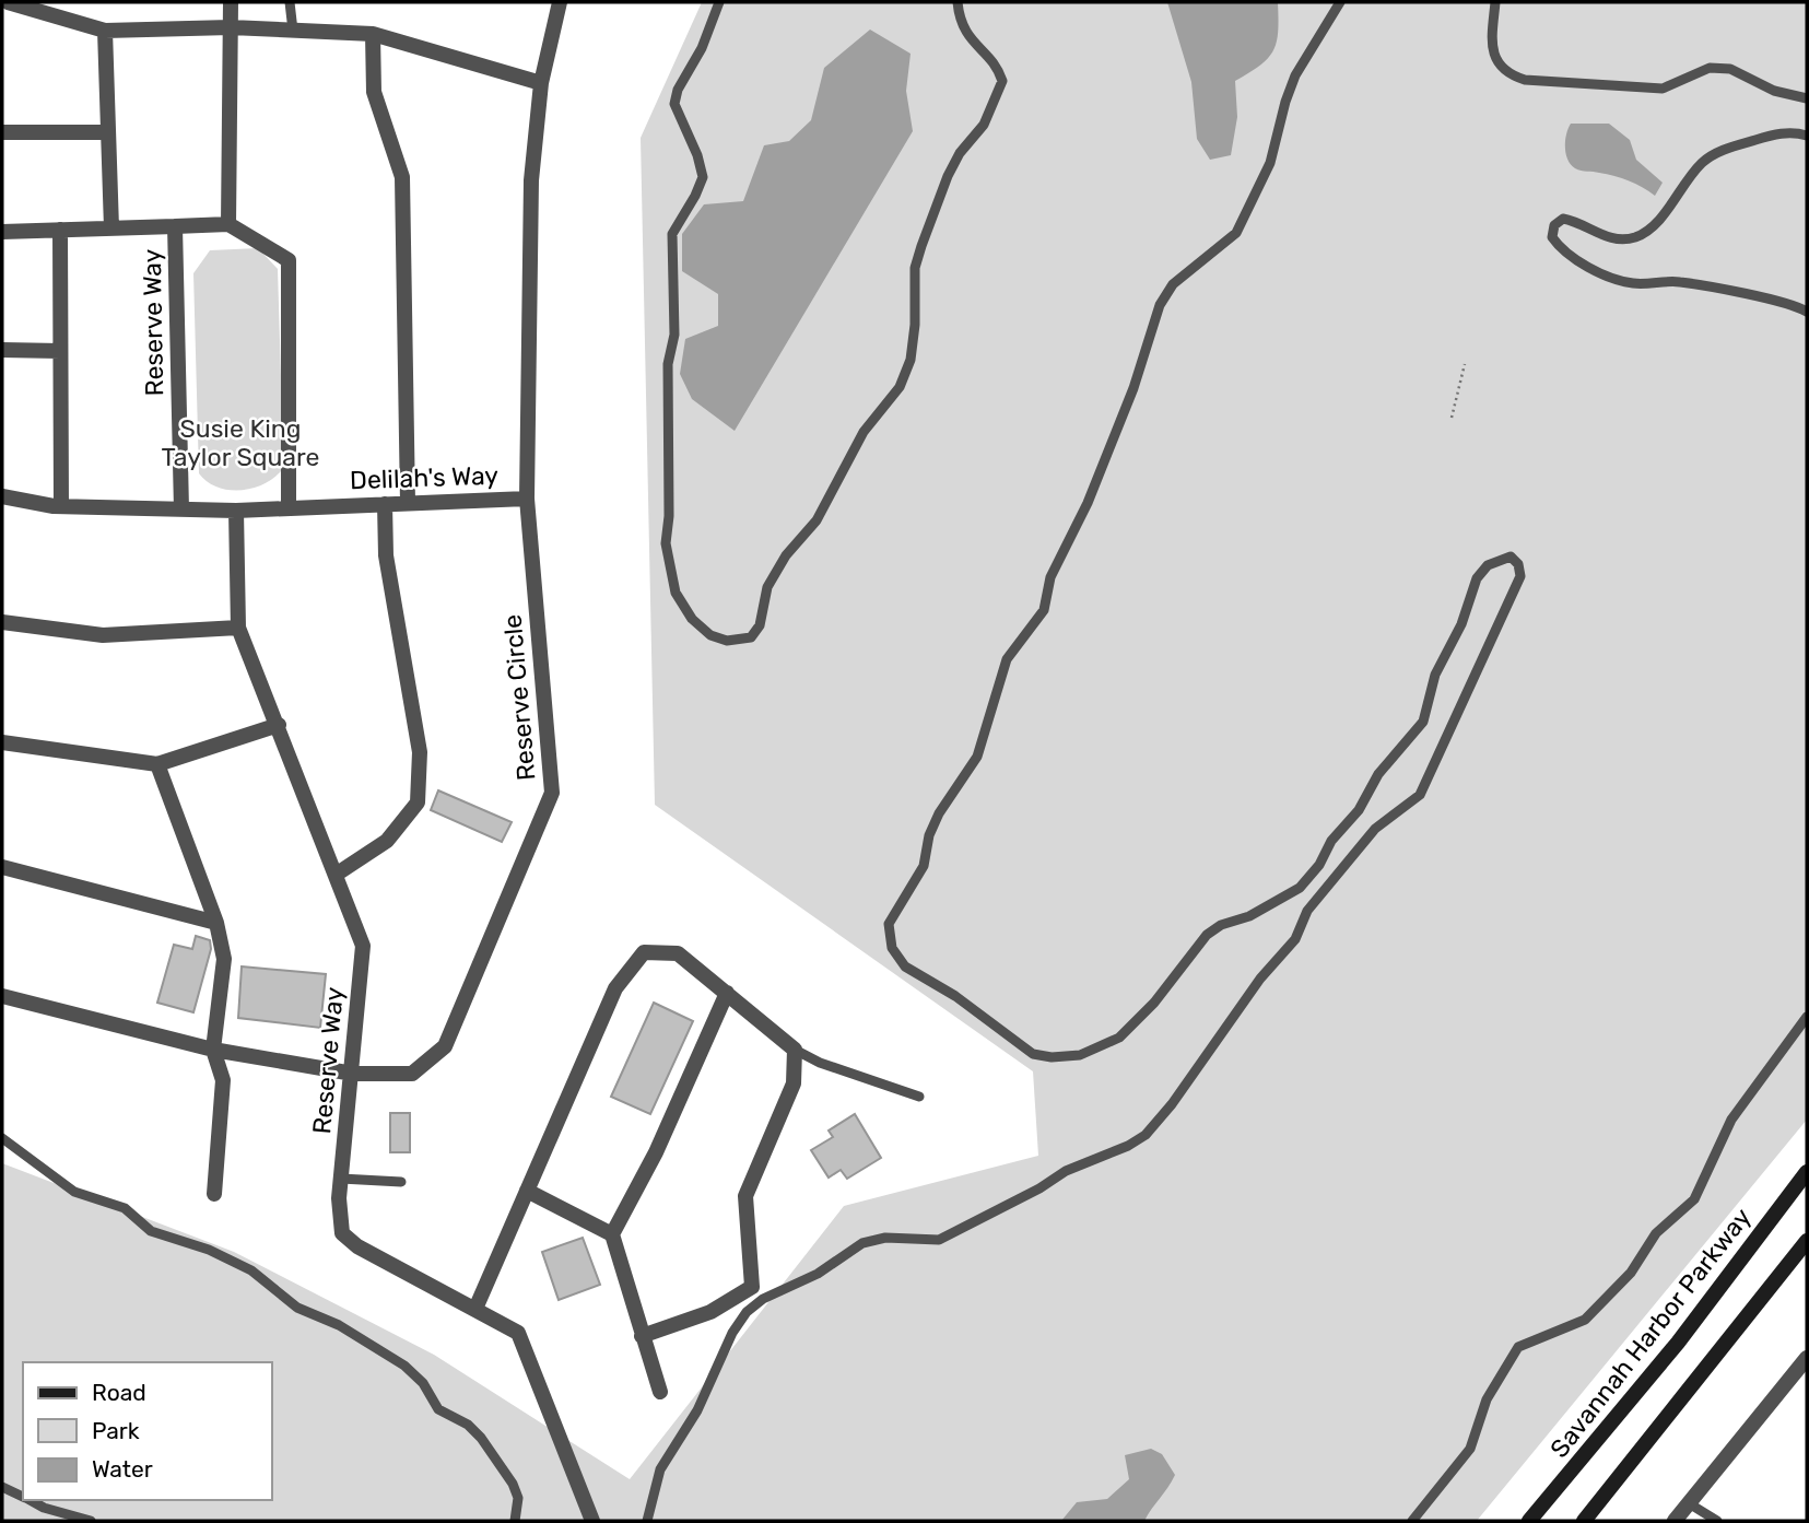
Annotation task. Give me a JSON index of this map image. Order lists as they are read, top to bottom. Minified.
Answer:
{"streets":{"street":["Reserve Way","Delilah's Way","Reserve Circle","Savannah Harbor Parkway"]},"crossings":[["Reserve Way","Delilah's Way"],["Reserve Way","Reserve Circle"],["Delilah's Way","Reserve Circle"]],"parks":["Susie King Taylor Square"],"legend":["Road","Park","Water"]}
